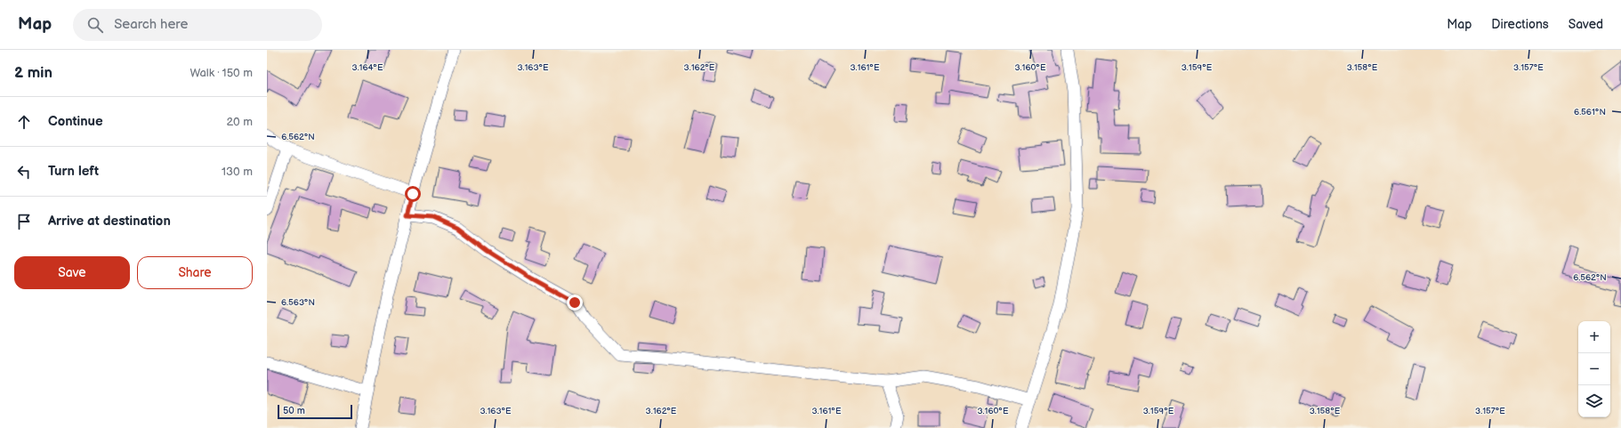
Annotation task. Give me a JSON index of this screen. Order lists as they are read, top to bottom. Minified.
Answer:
{"scale_bar":"50 m","page":{"header":"Map","search":"Search here","nav":["Map","Directions","Saved"],"heading":["2 min","Walk · 150 m"],"list":[["Continue","20 m"],["Turn left","130 m"],"Arrive at destination"],"buttons":["Save","Share"],"map_buttons":["+","−"],"scale":"50 m"},"coordinates":["3.164°E","3.163°E","3.162°E","3.161°E","3.160°E","3.159°E","3.158°E","3.157°E","6.561°N","6.562°N","6.563°N"]}
